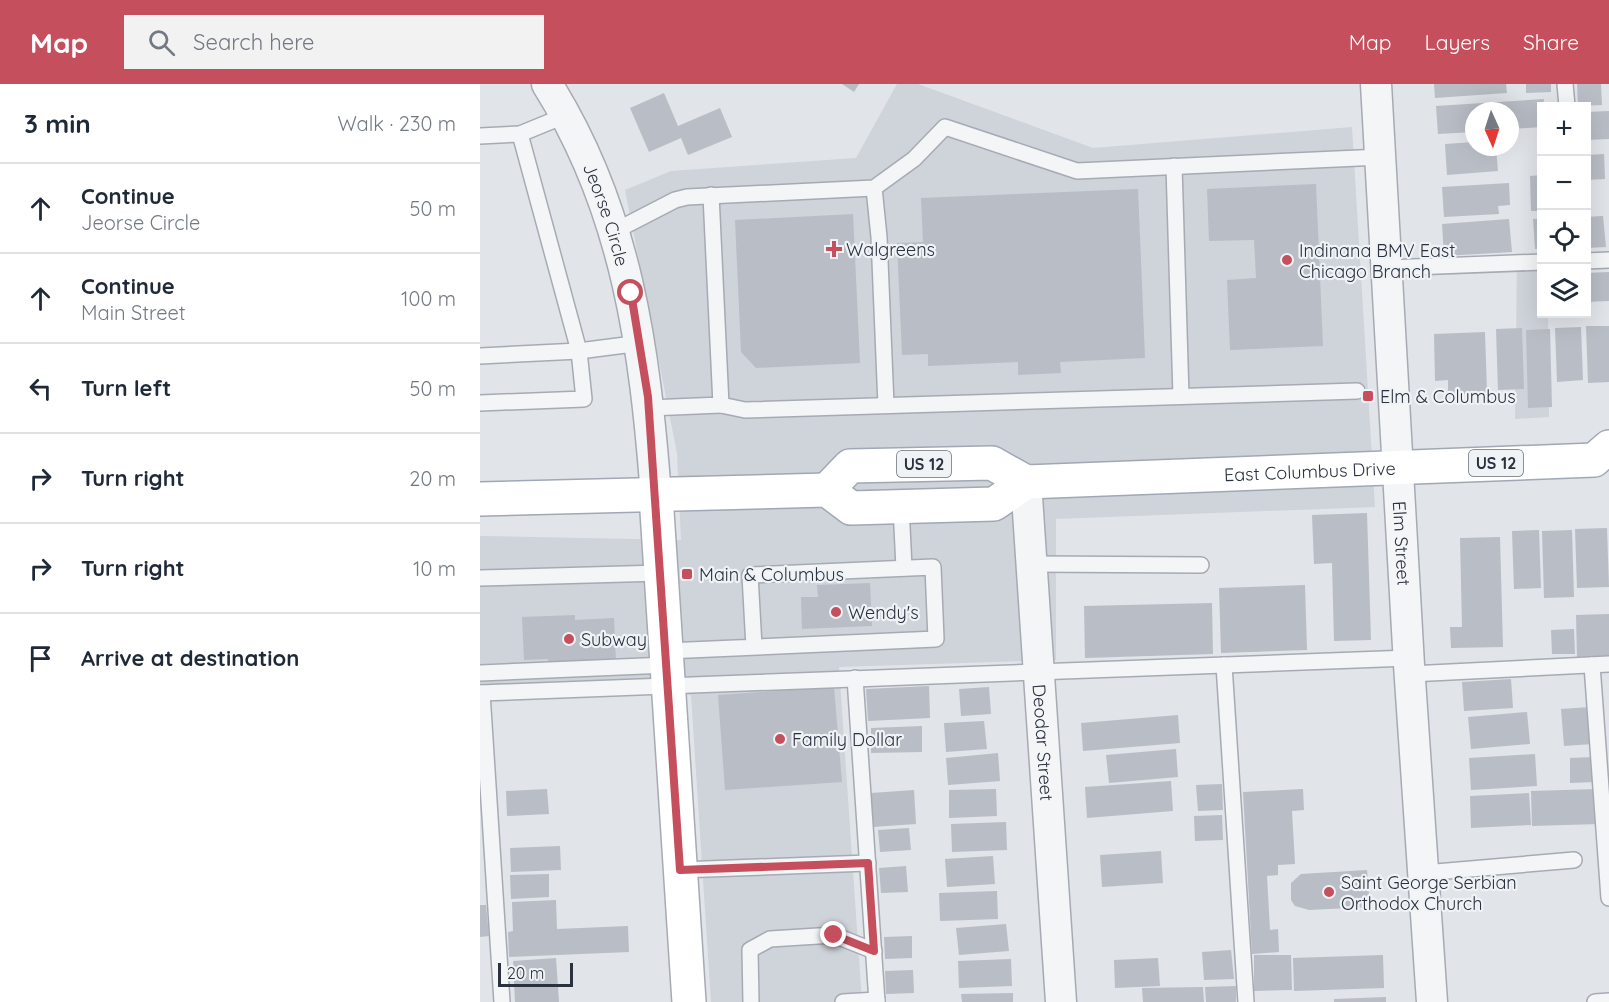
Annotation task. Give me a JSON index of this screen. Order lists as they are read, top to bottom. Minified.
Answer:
{"streets":{"main road":["US 12","East Columbus Drive"],"street":["Jeorse Circle","Elm Street","Deodar Street"]},"crossings":[["US 12","East Columbus Drive"],["US 12","Deodar Street"],["East Columbus Drive","Elm Street"],["East Columbus Drive","Deodar Street"]],"places":{"health":["Walgreens"],"other":["Indinana BMV East Chicago Branch","Wendy's","Subway","Family Dollar","Saint George Serbian Orthodox Church"],"transit":["Elm & Columbus","Main & Columbus"]},"scale_bar":"20 m","north":"bottom","page":{"header":"Map","search":"Search here","nav":["Map","Layers","Share"],"heading":["3 min","Walk · 230 m"],"map_buttons":["+","−"],"list":[["Continue","Jeorse Circle","50 m"],["Continue","Main Street","100 m"],["Turn left","50 m"],["Turn right","20 m"],["Turn right","10 m"],"Arrive at destination"],"scale":"20 m"}}
